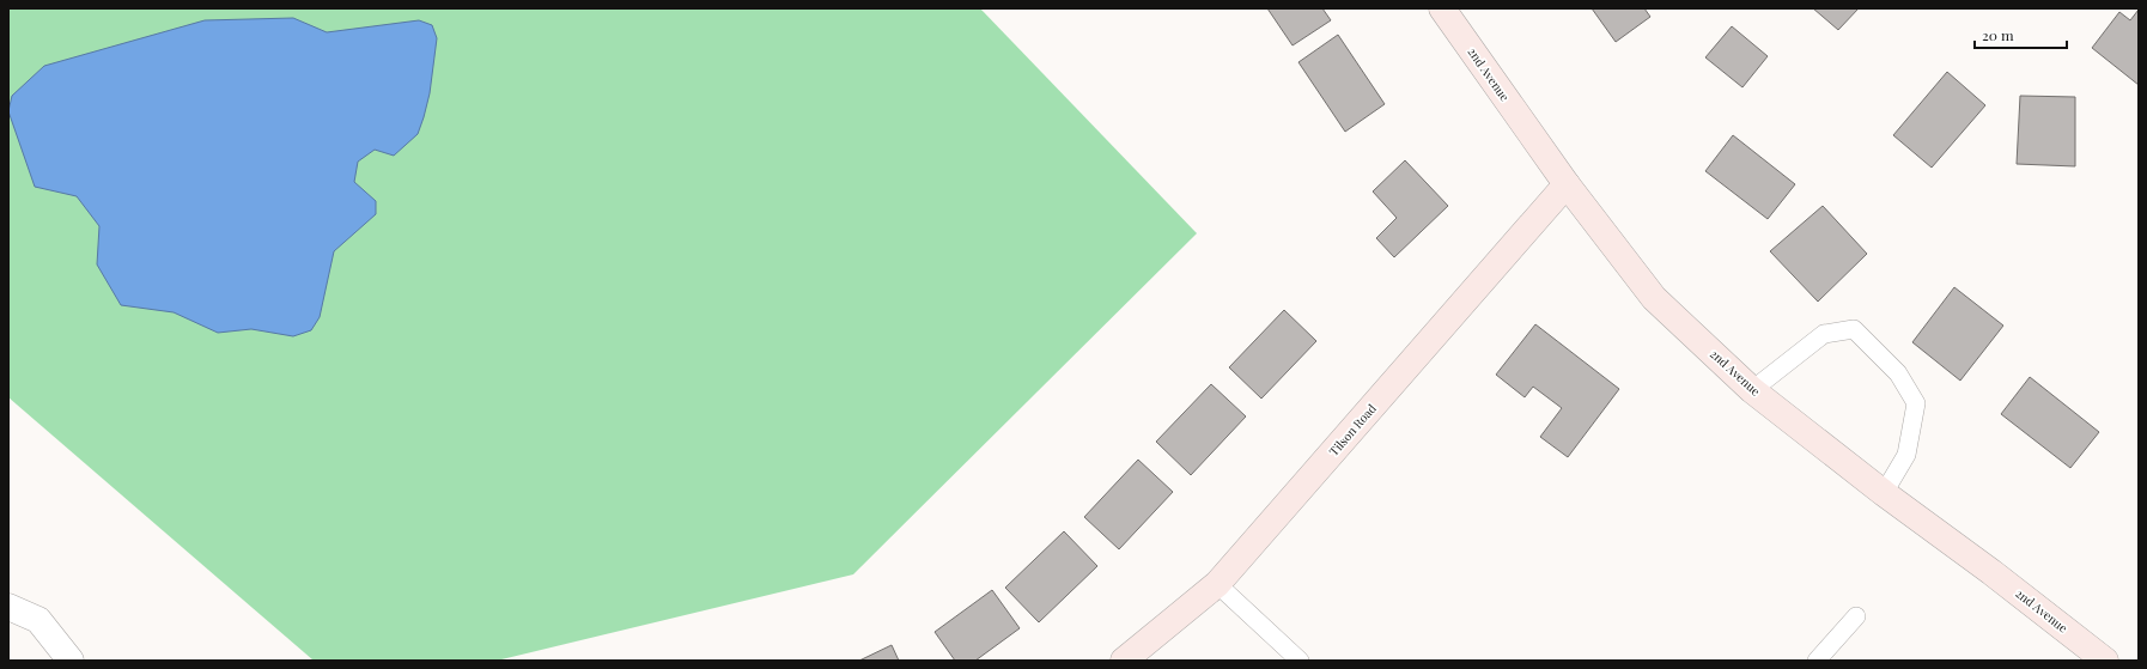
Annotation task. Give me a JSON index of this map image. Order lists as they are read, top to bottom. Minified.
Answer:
{"streets":{"street":["2nd Avenue","Tilson Road"]},"crossings":[["2nd Avenue","Tilson Road"]],"scale_bar":"20 m"}
